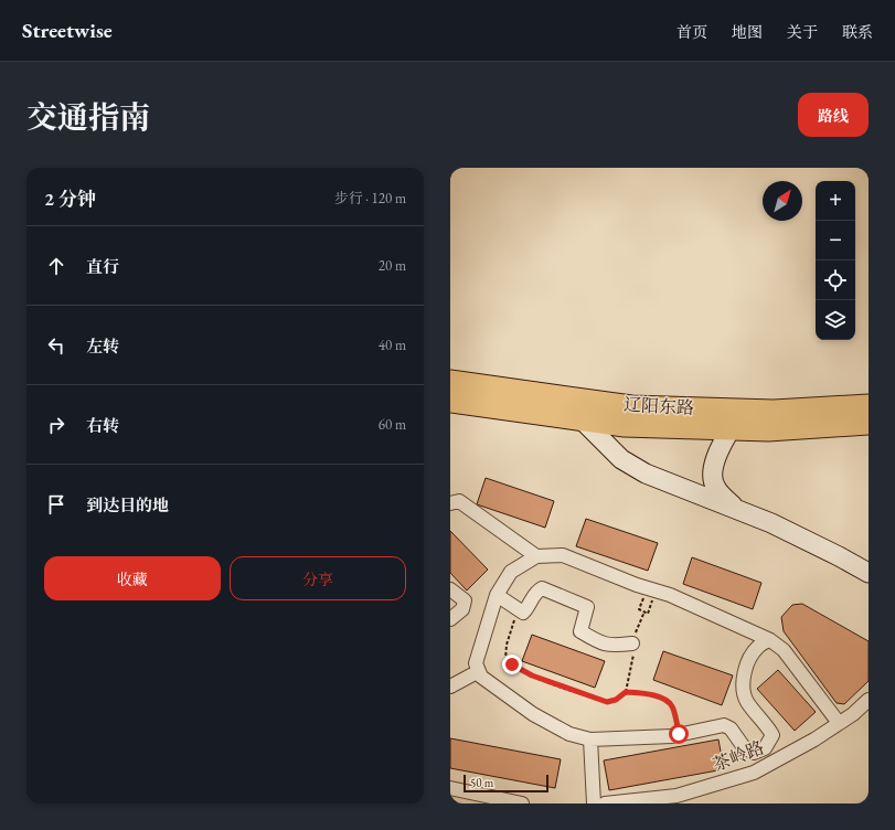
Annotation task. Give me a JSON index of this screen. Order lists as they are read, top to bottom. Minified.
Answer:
{"streets":{"main road":["辽阳东路"],"street":["茶岭路"]},"scale_bar":"50 m","north":"top right","page":{"header":"Streetwise","nav":["首页","地图","关于","联系"],"title":"交通指南","buttons":["路线",["收藏","分享"]],"heading":["2 分钟","步行 · 120 m"],"map_buttons":["+","−"],"list":[["直行","20 m"],["左转","40 m"],["右转","60 m"],"到达目的地"],"scale":"50 m"}}
